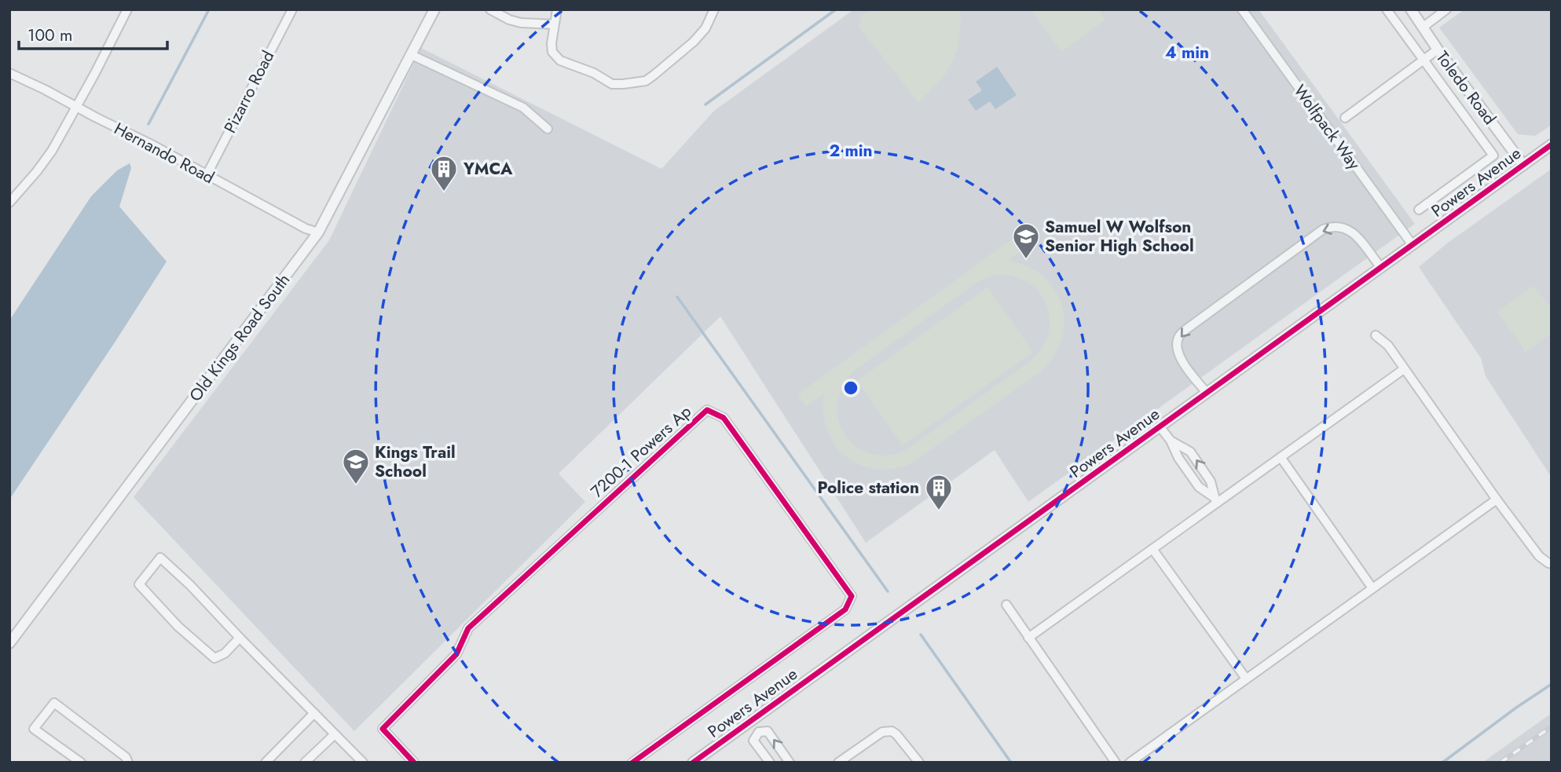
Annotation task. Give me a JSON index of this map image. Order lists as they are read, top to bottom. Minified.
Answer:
{"streets":{"street":["Toledo Road","Pizarro Road","Wolfpack Way","Hernando Road","Powers Avenue","Old Kings Road South","7200-1 Powers Ap"]},"crossings":[["Toledo Road","Powers Avenue"],["Pizarro Road","Hernando Road"],["Wolfpack Way","Powers Avenue"],["Hernando Road","Old Kings Road South"]],"places":{"building":["YMCA","Police station"],"school or university":["Samuel W Wolfson Senior High School","Kings Trail School"]},"scale_bar":"100 m","rings":["4 min","2 min"]}
